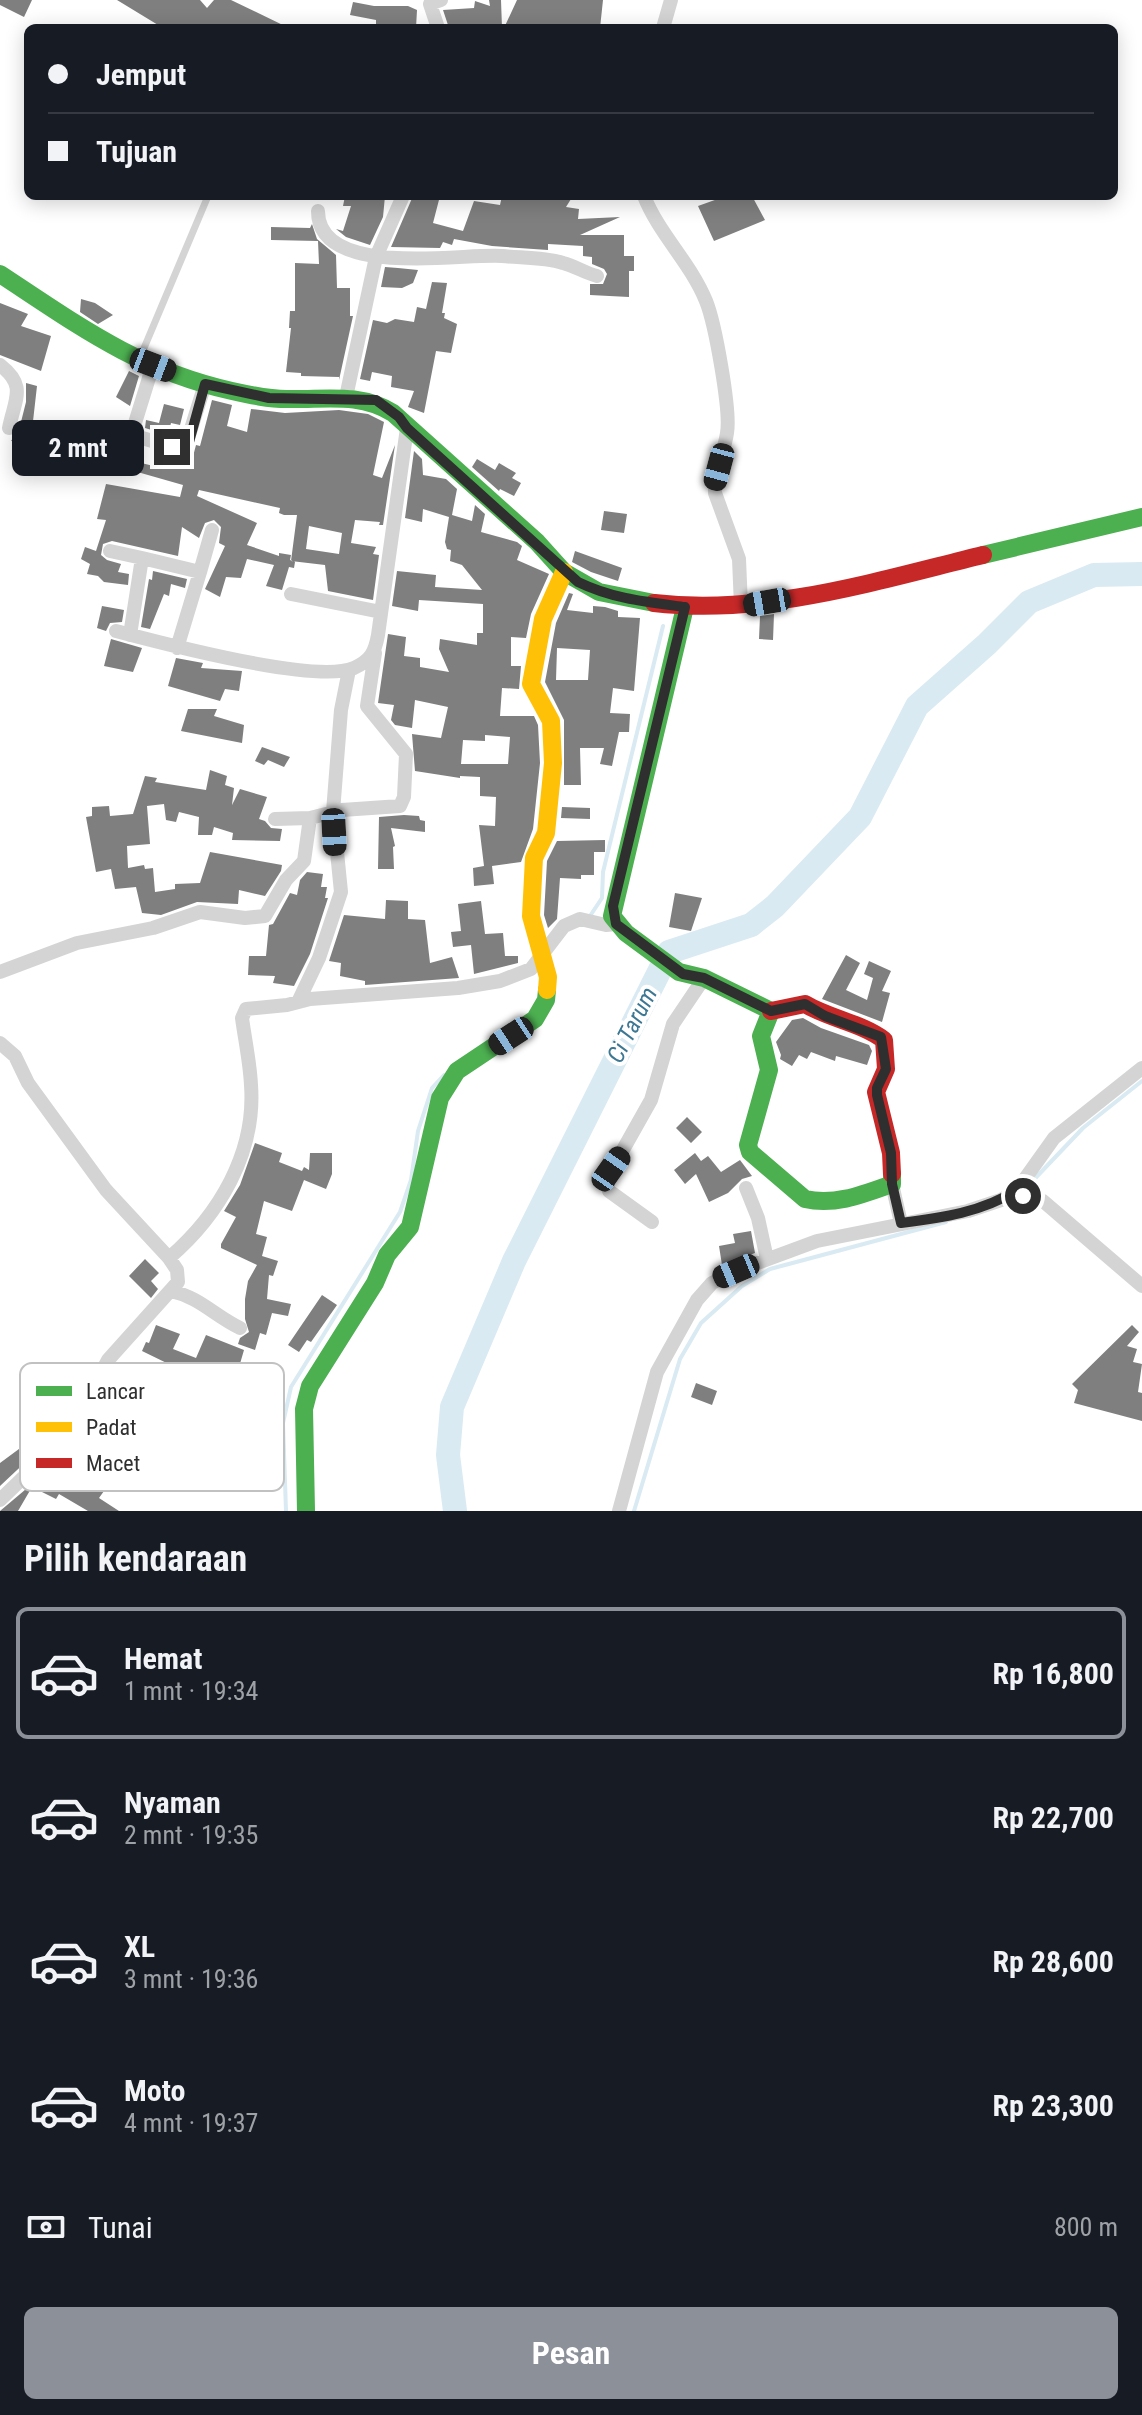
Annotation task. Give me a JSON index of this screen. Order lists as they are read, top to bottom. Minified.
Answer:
{"water":["Ci Tarum"],"legend":["Lancar","Padat","Macet"],"page":{"banner":["Jemput","Tujuan"],"bubble":"2 mnt","heading":"Pilih kendaraan","list":[{"name":"Hemat","note":"1 mnt · 19:34","value":"Rp 16,800"},{"name":"Nyaman","note":"2 mnt · 19:35","value":"Rp 22,700"},{"name":"XL","note":"3 mnt · 19:36","value":"Rp 28,600"},{"name":"Moto","note":"4 mnt · 19:37","value":"Rp 23,300"}],"pay":["Tunai","800 m"],"buttons":"Pesan"}}
